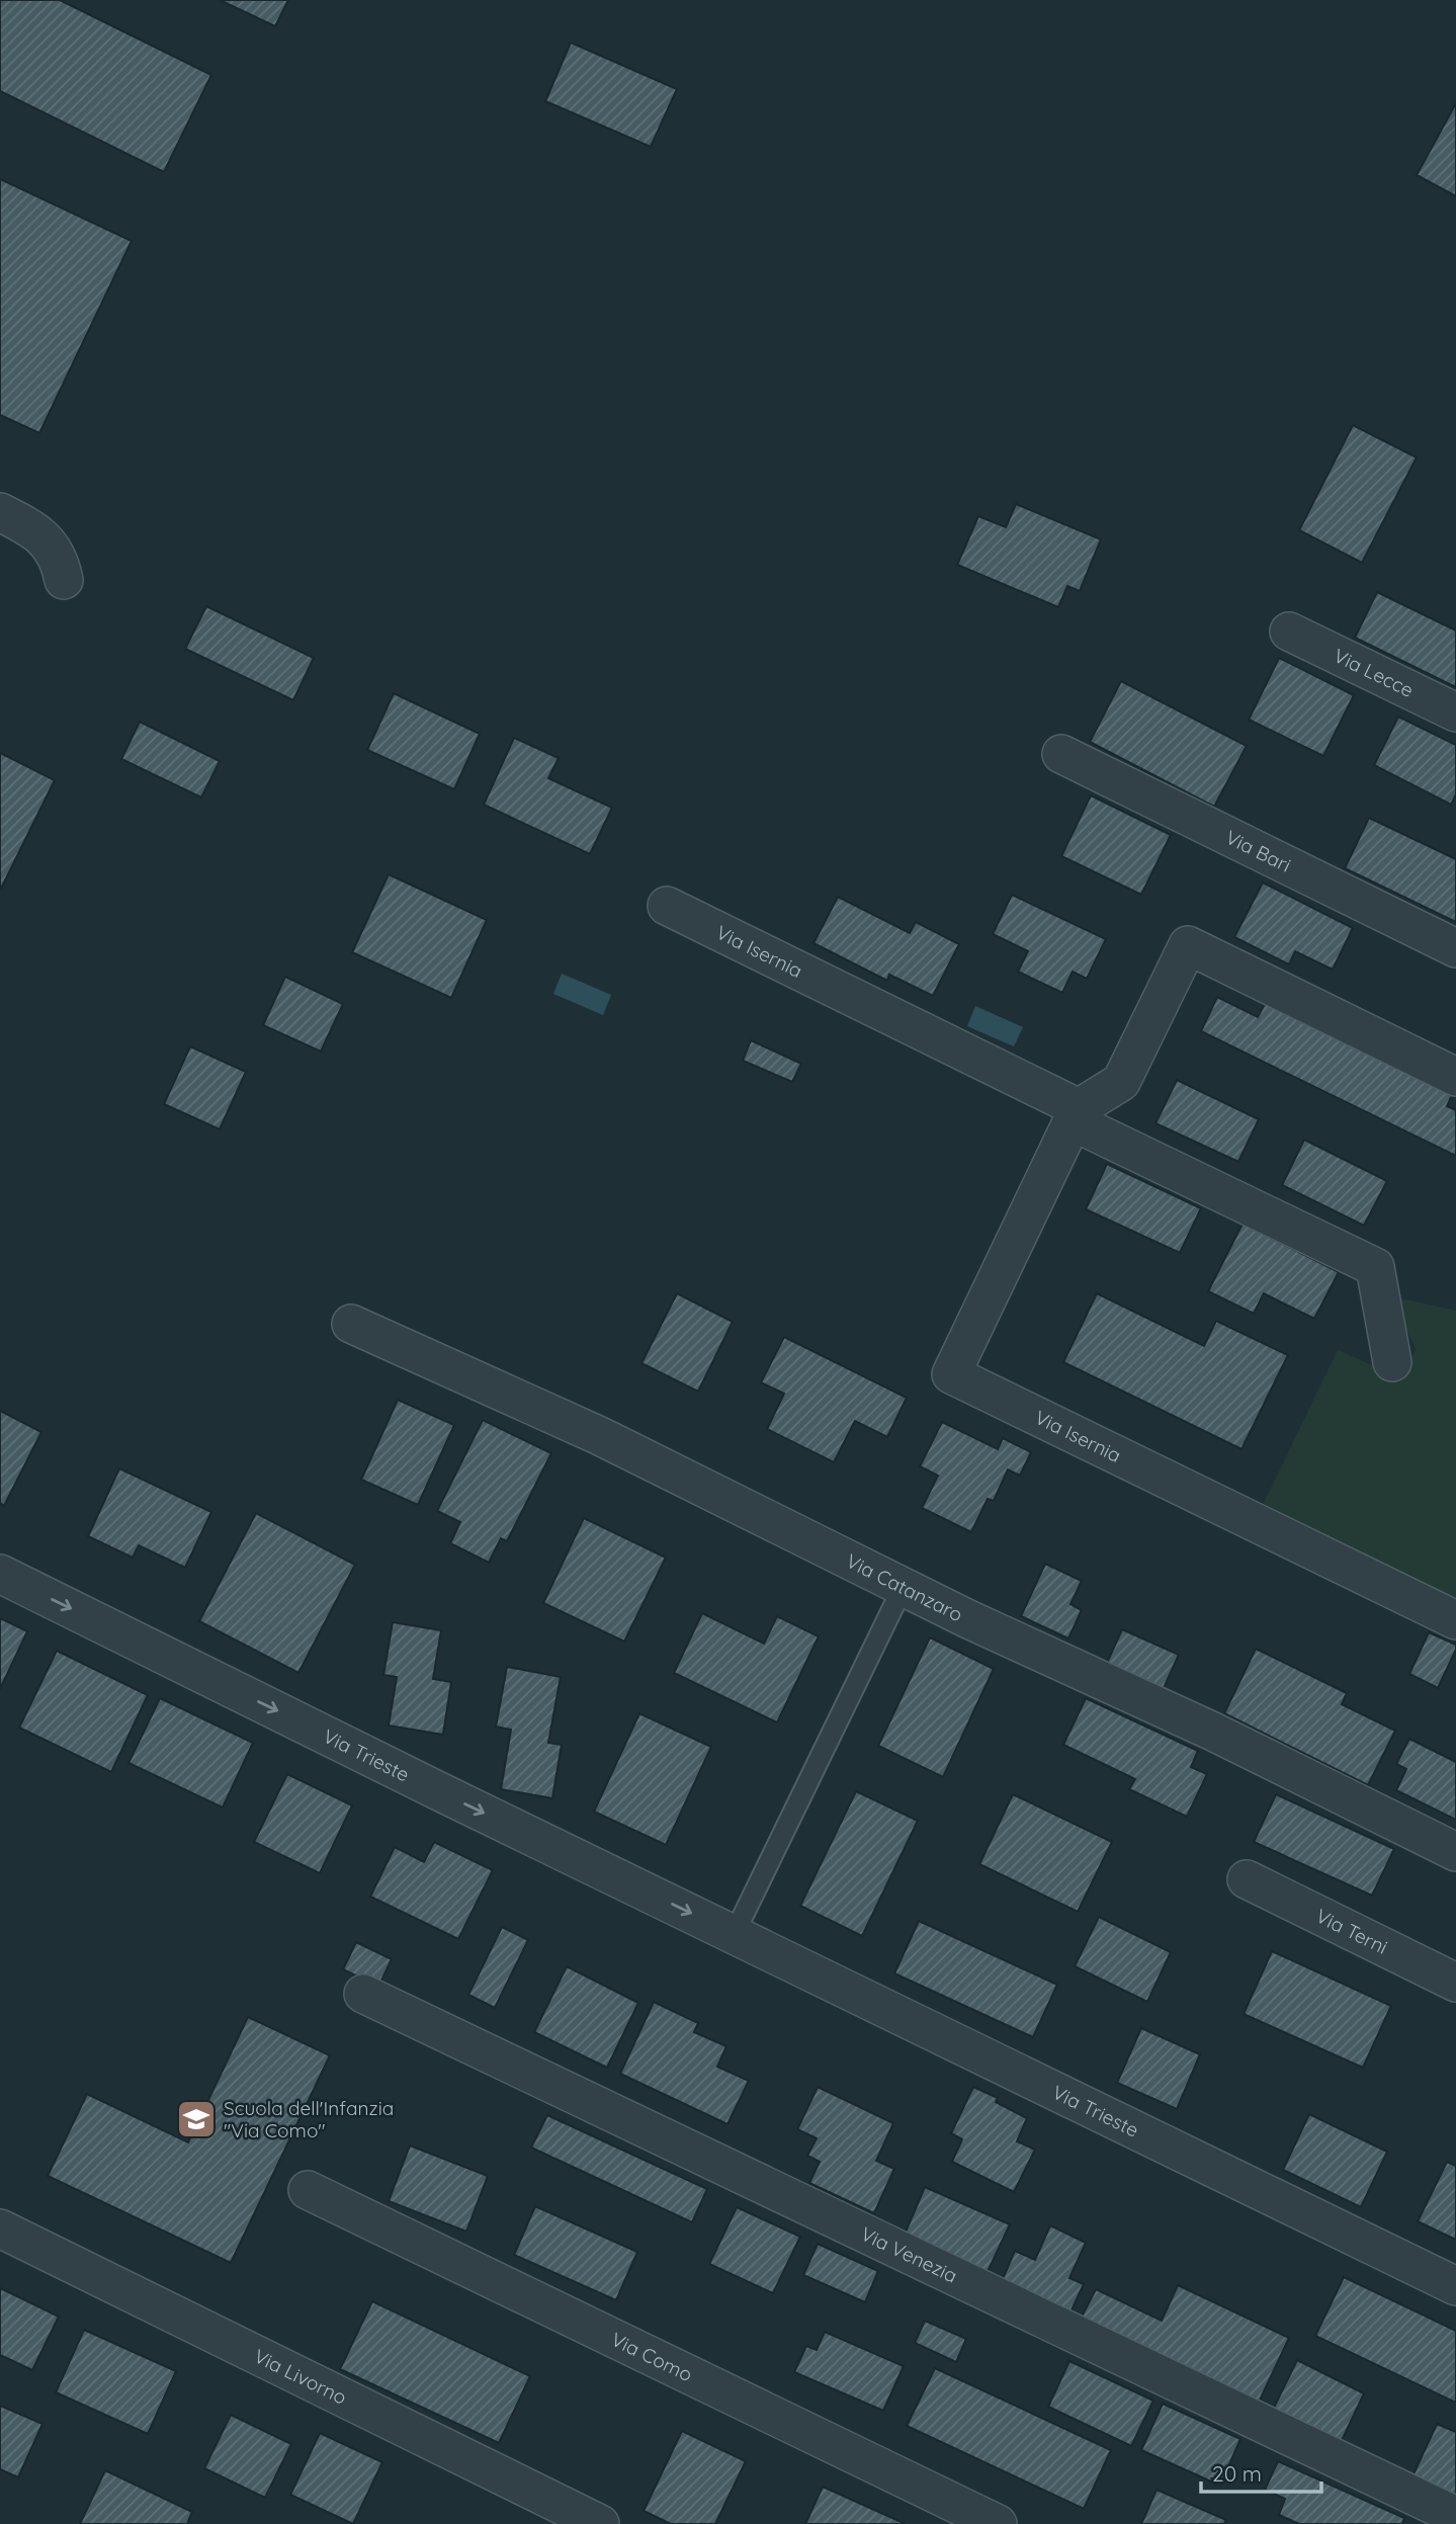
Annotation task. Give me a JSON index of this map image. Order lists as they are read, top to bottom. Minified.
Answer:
{"streets":{"street":["Via Lecce","Via Bari","Via Isernia","Via Catanzaro","Via Trieste","Via Terni","Via Venezia","Via Como","Via Livorno"]},"one_way":["Via Trieste"],"places":{"school or university":["Scuola dell'Infanzia \"Via Como\""]},"scale_bar":"20 m"}
